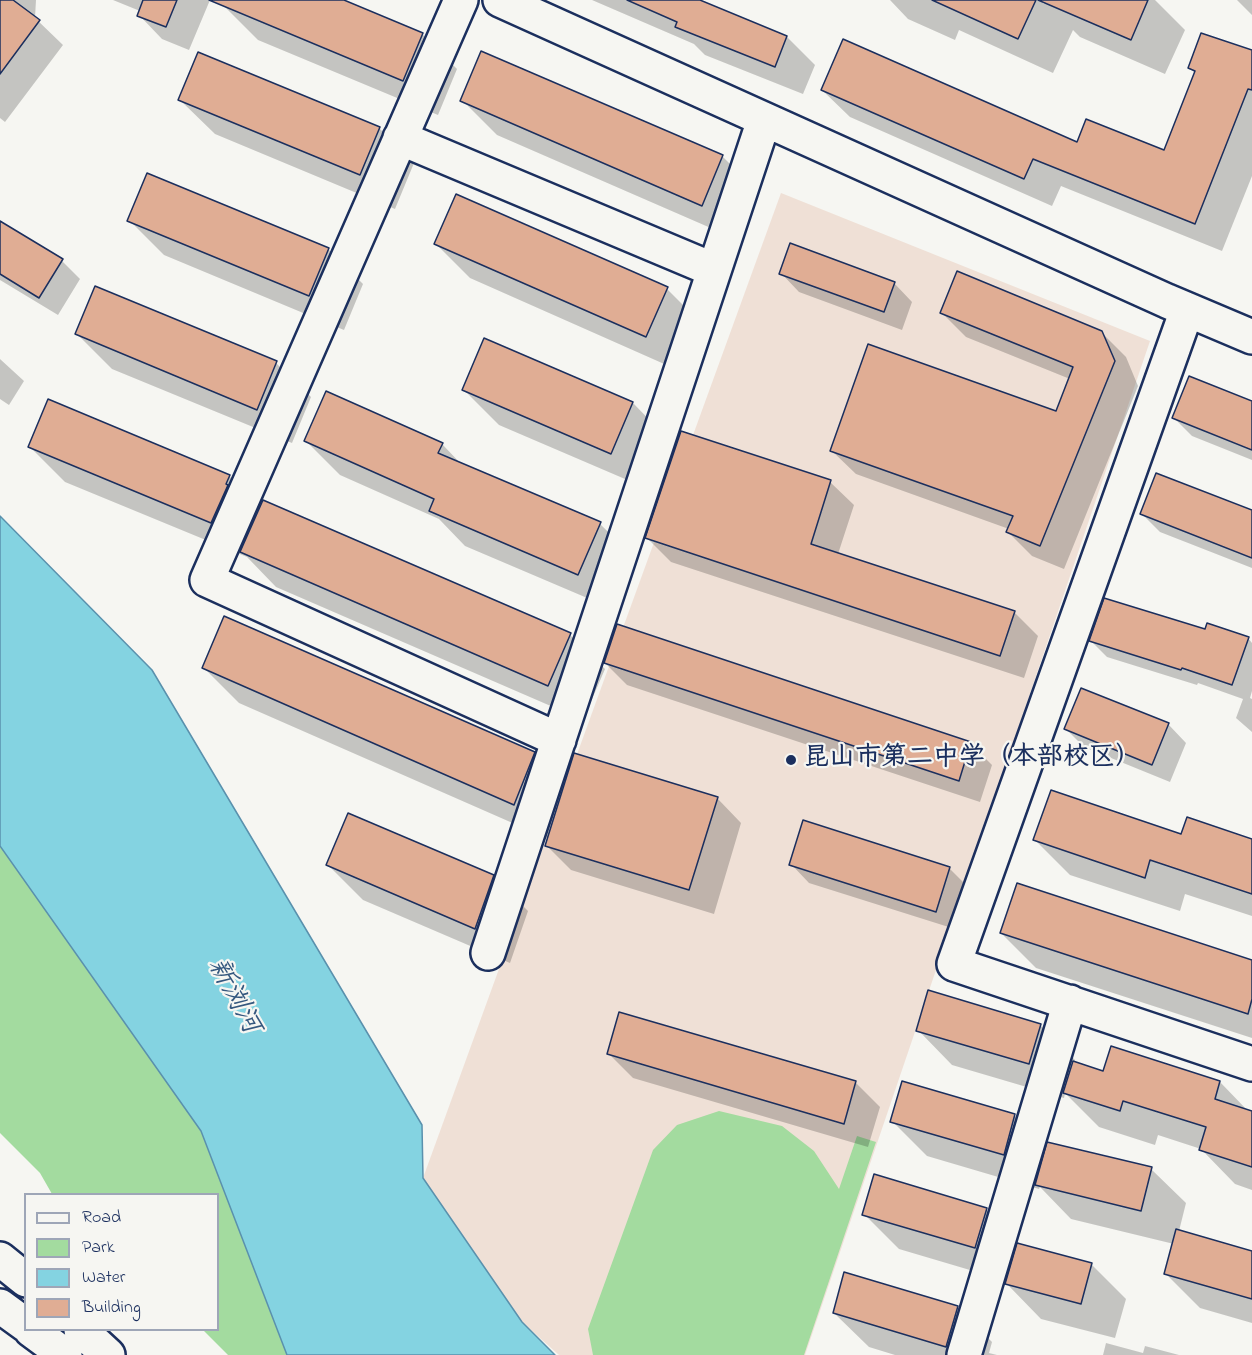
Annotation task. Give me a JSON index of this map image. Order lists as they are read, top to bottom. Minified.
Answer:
{"water":["新浏河"],"places":["昆山市第二中学（本部校区）"],"legend":["Road","Park","Water","Building"]}
